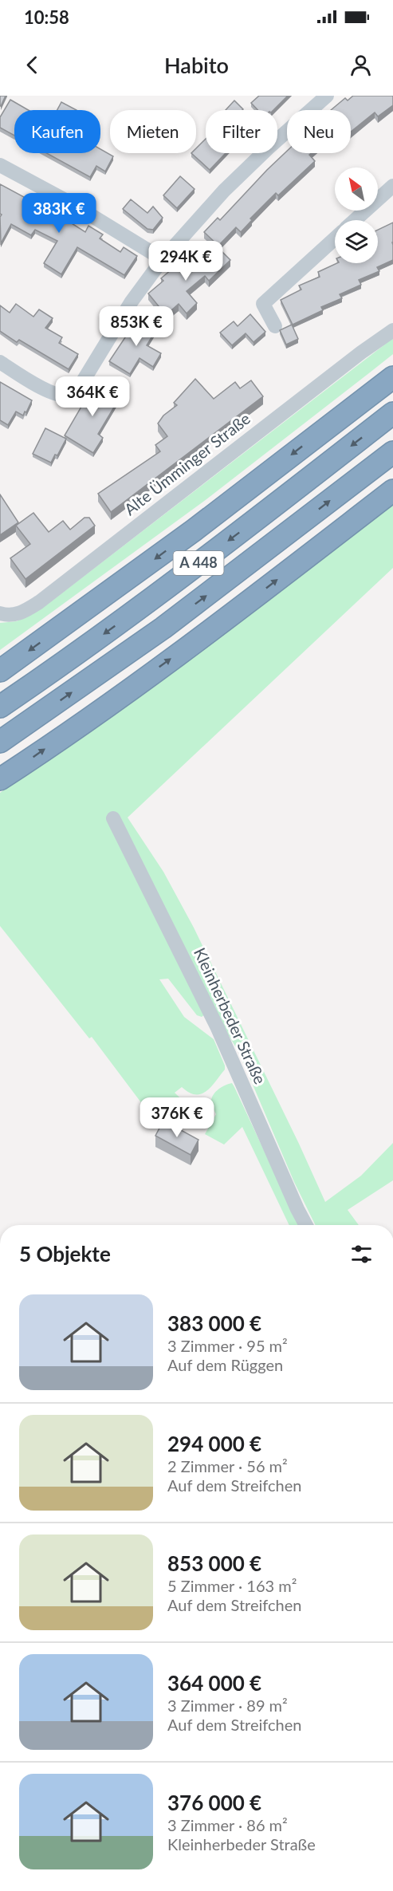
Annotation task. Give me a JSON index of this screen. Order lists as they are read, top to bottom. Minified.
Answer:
{"streets":{"highway":["A 448"],"street":["Alte Ümminger Straße","Kleinherbeder Straße"]},"north":"top left","page":{"status":"10:58","header":"Habito","chip":["Kaufen","Mieten","Filter","Neu"],"price":["383K €","294K €","853K €","364K €","376K €"],"heading":"5 Objekte","list":[{"name":"383 000 €","note":"3 Zimmer · 95 m² · Auf dem Rüggen"},{"name":"294 000 €","note":"2 Zimmer · 56 m² · Auf dem Streifchen"},{"name":"853 000 €","note":"5 Zimmer · 163 m² · Auf dem Streifchen"},{"name":"364 000 €","note":"3 Zimmer · 89 m² · Auf dem Streifchen"},{"name":"376 000 €","note":"3 Zimmer · 86 m² · Kleinherbeder Straße"}]}}
